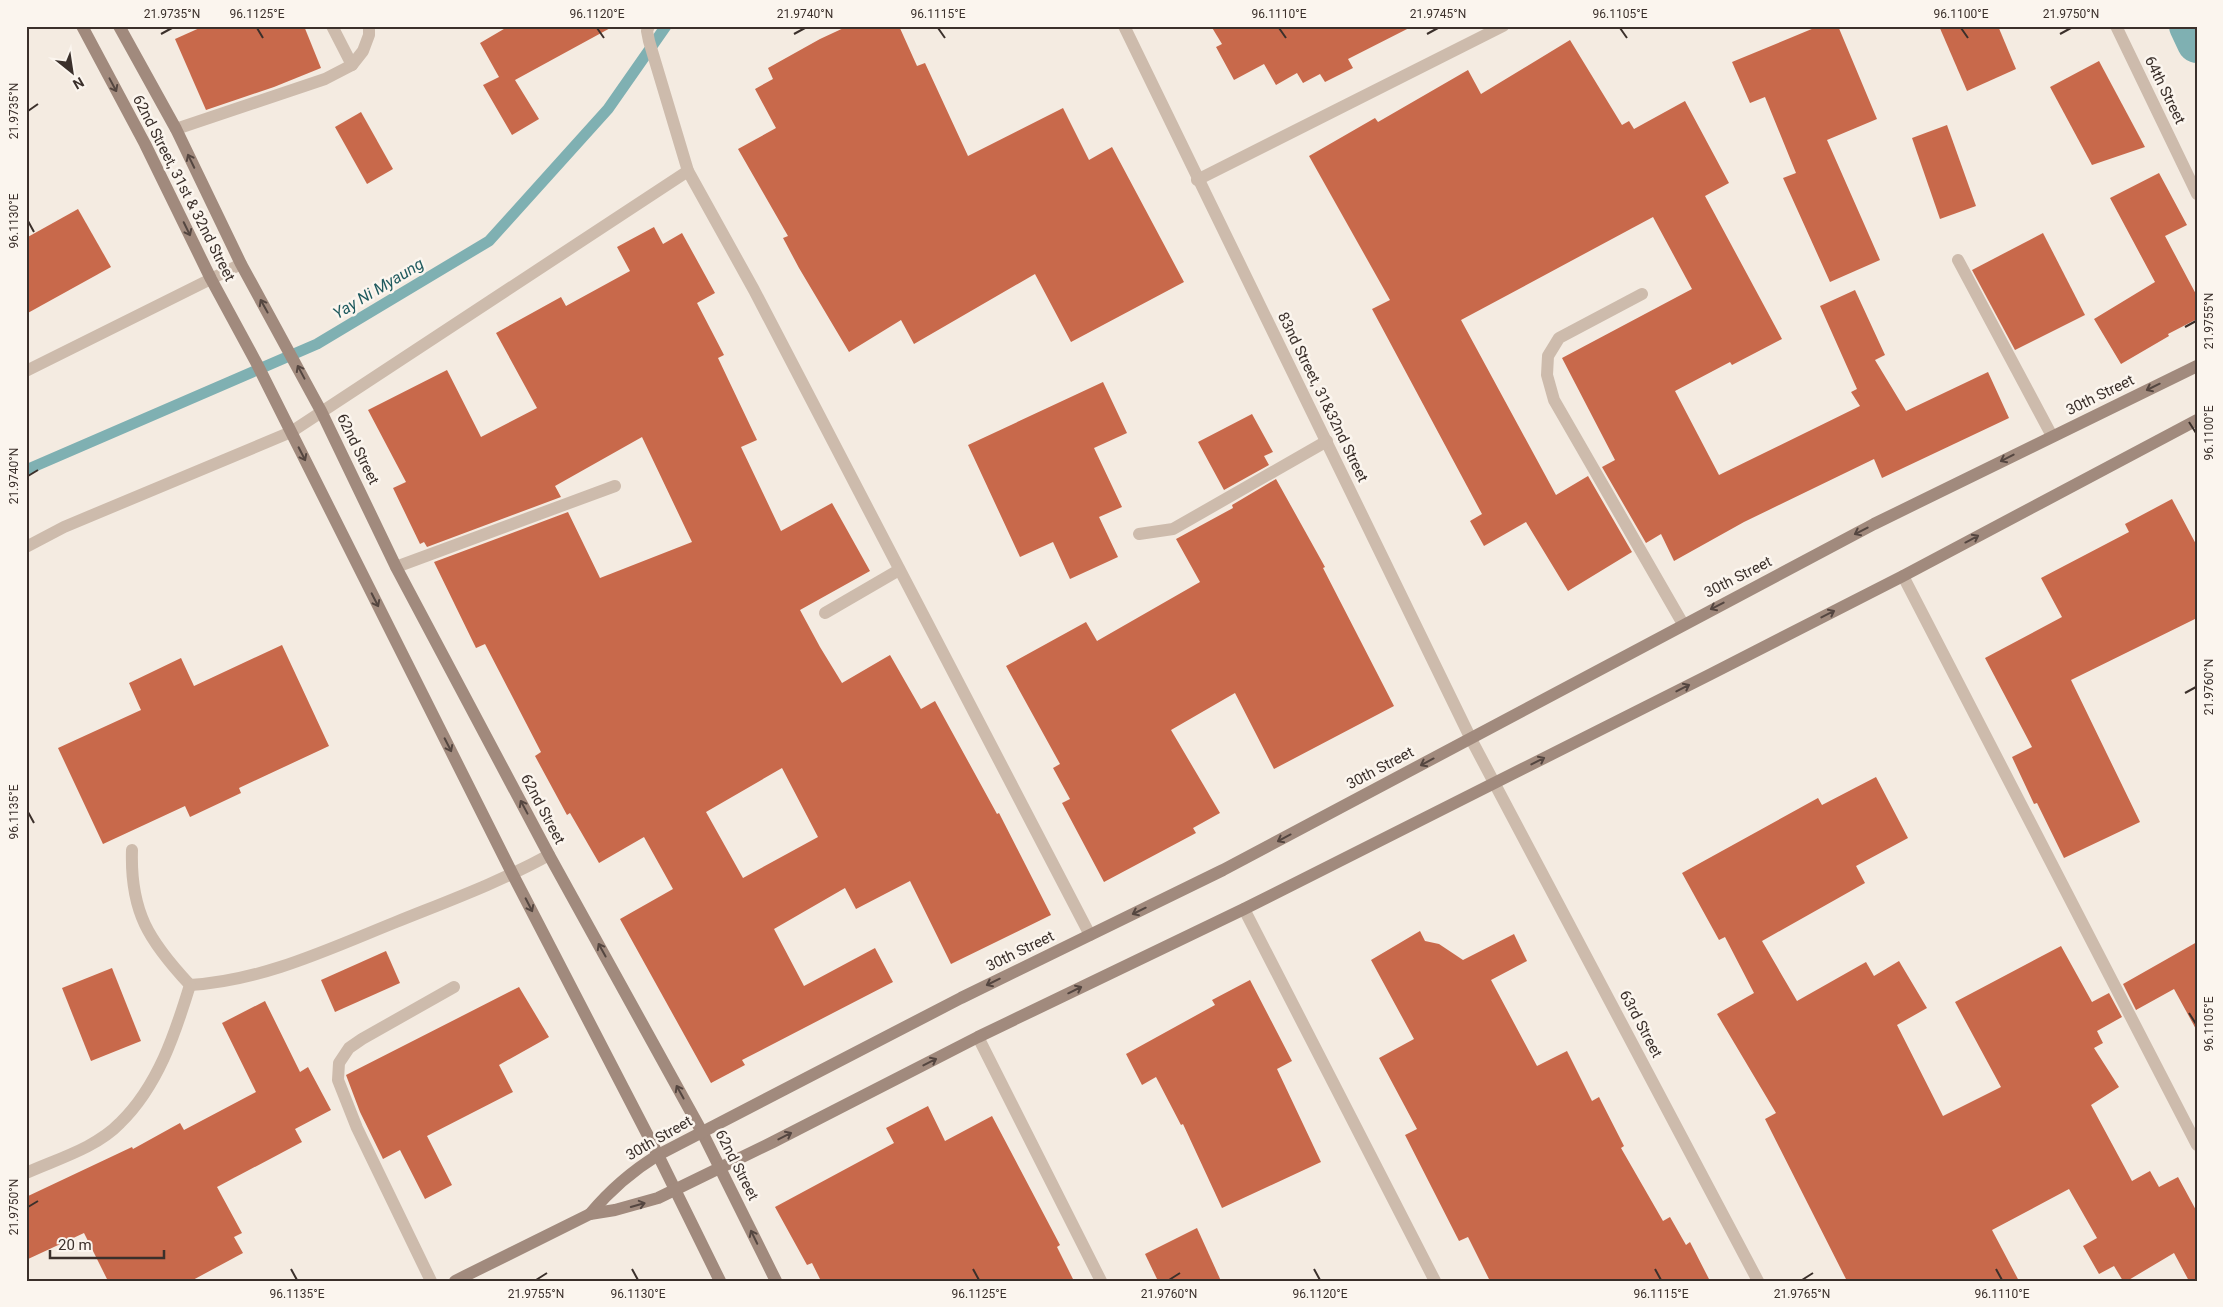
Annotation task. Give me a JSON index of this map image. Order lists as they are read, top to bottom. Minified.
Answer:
{"streets":{"main road":["62nd Street, 31st & 32nd Street","30th Street","62nd Street"],"street":["64th Street","83nd Street, 31&32nd Street","63rd Street"]},"crossings":[["62nd Street, 31st & 32nd Street","62nd Street"],["30th Street","83nd Street, 31&32nd Street"],["30th Street","62nd Street"],["30th Street","63rd Street"],["83nd Street, 31&32nd Street","63rd Street"]],"water":["Yay Ni Myaung"],"scale_bar":"20 m","north":"bottom right","coordinates":["21.9735°N","96.1125°E","96.1120°E","21.9740°N","96.1115°E","96.1110°E","21.9745°N","96.1105°E","96.1100°E","21.9750°N","96.1130°E","21.9755°N","21.9760°N","96.1135°E","21.9765°N"]}
